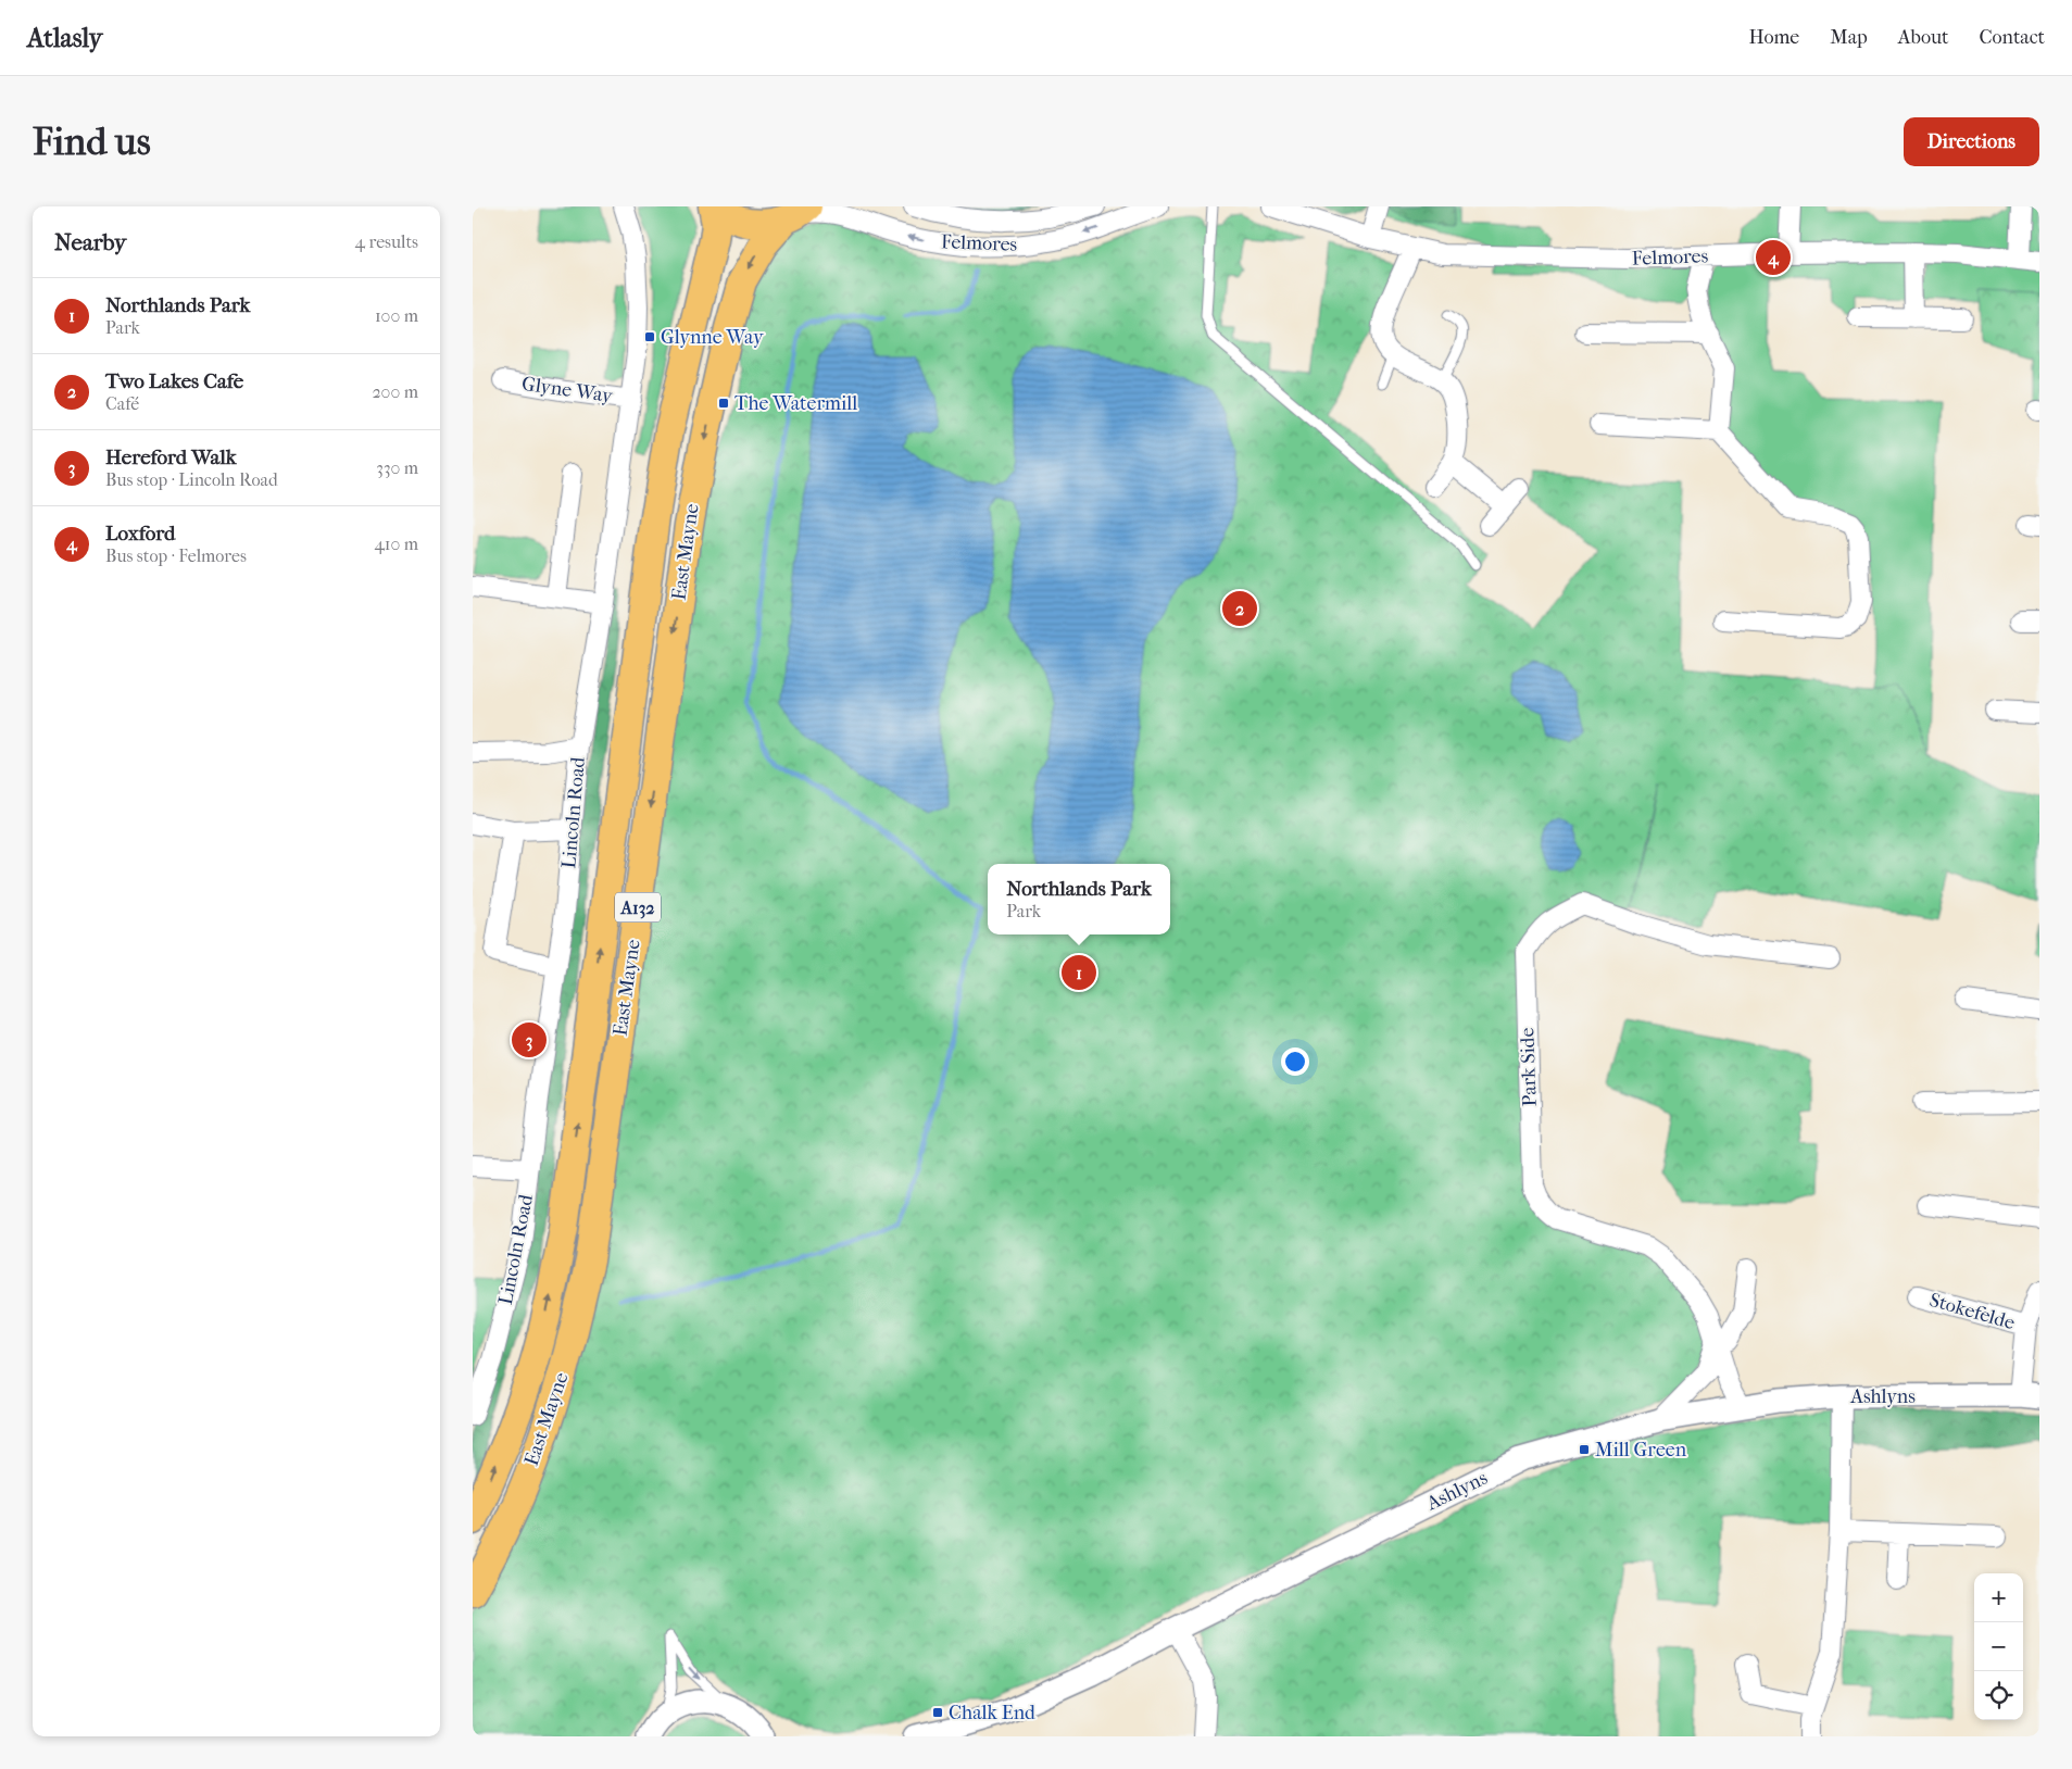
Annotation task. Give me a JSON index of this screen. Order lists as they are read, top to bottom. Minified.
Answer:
{"streets":{"main road":["East Mayne","A132"],"street":["Felmores","Glyne Way","Lincoln Road","Park Side","Stokefelde","Ashlyns"]},"crossings":[["Felmores","East Mayne"],["Glyne Way","Lincoln Road"],["Park Side","Ashlyns"],["Stokefelde","Ashlyns"]],"places":{"transit":["Glynne Way","The Watermill","Mill Green","Chalk End"]},"page":{"header":"Atlasly","nav":["Home","Map","About","Contact"],"buttons":"Directions","title":"Find us","heading":["Nearby","4 results"],"pins":["4","2","1","3"],"list":[{"mark":"1","name":"Northlands Park","note":"Park","value":"100 m"},{"mark":"2","name":"Two Lakes Cafe","note":"Café","value":"200 m"},{"mark":"3","name":"Hereford Walk","note":"Bus stop · Lincoln Road","value":"330 m"},{"mark":"4","name":"Loxford","note":"Bus stop · Felmores","value":"410 m"}],"popup":["Northlands Park","Park"],"map_buttons":["+","−"]}}
